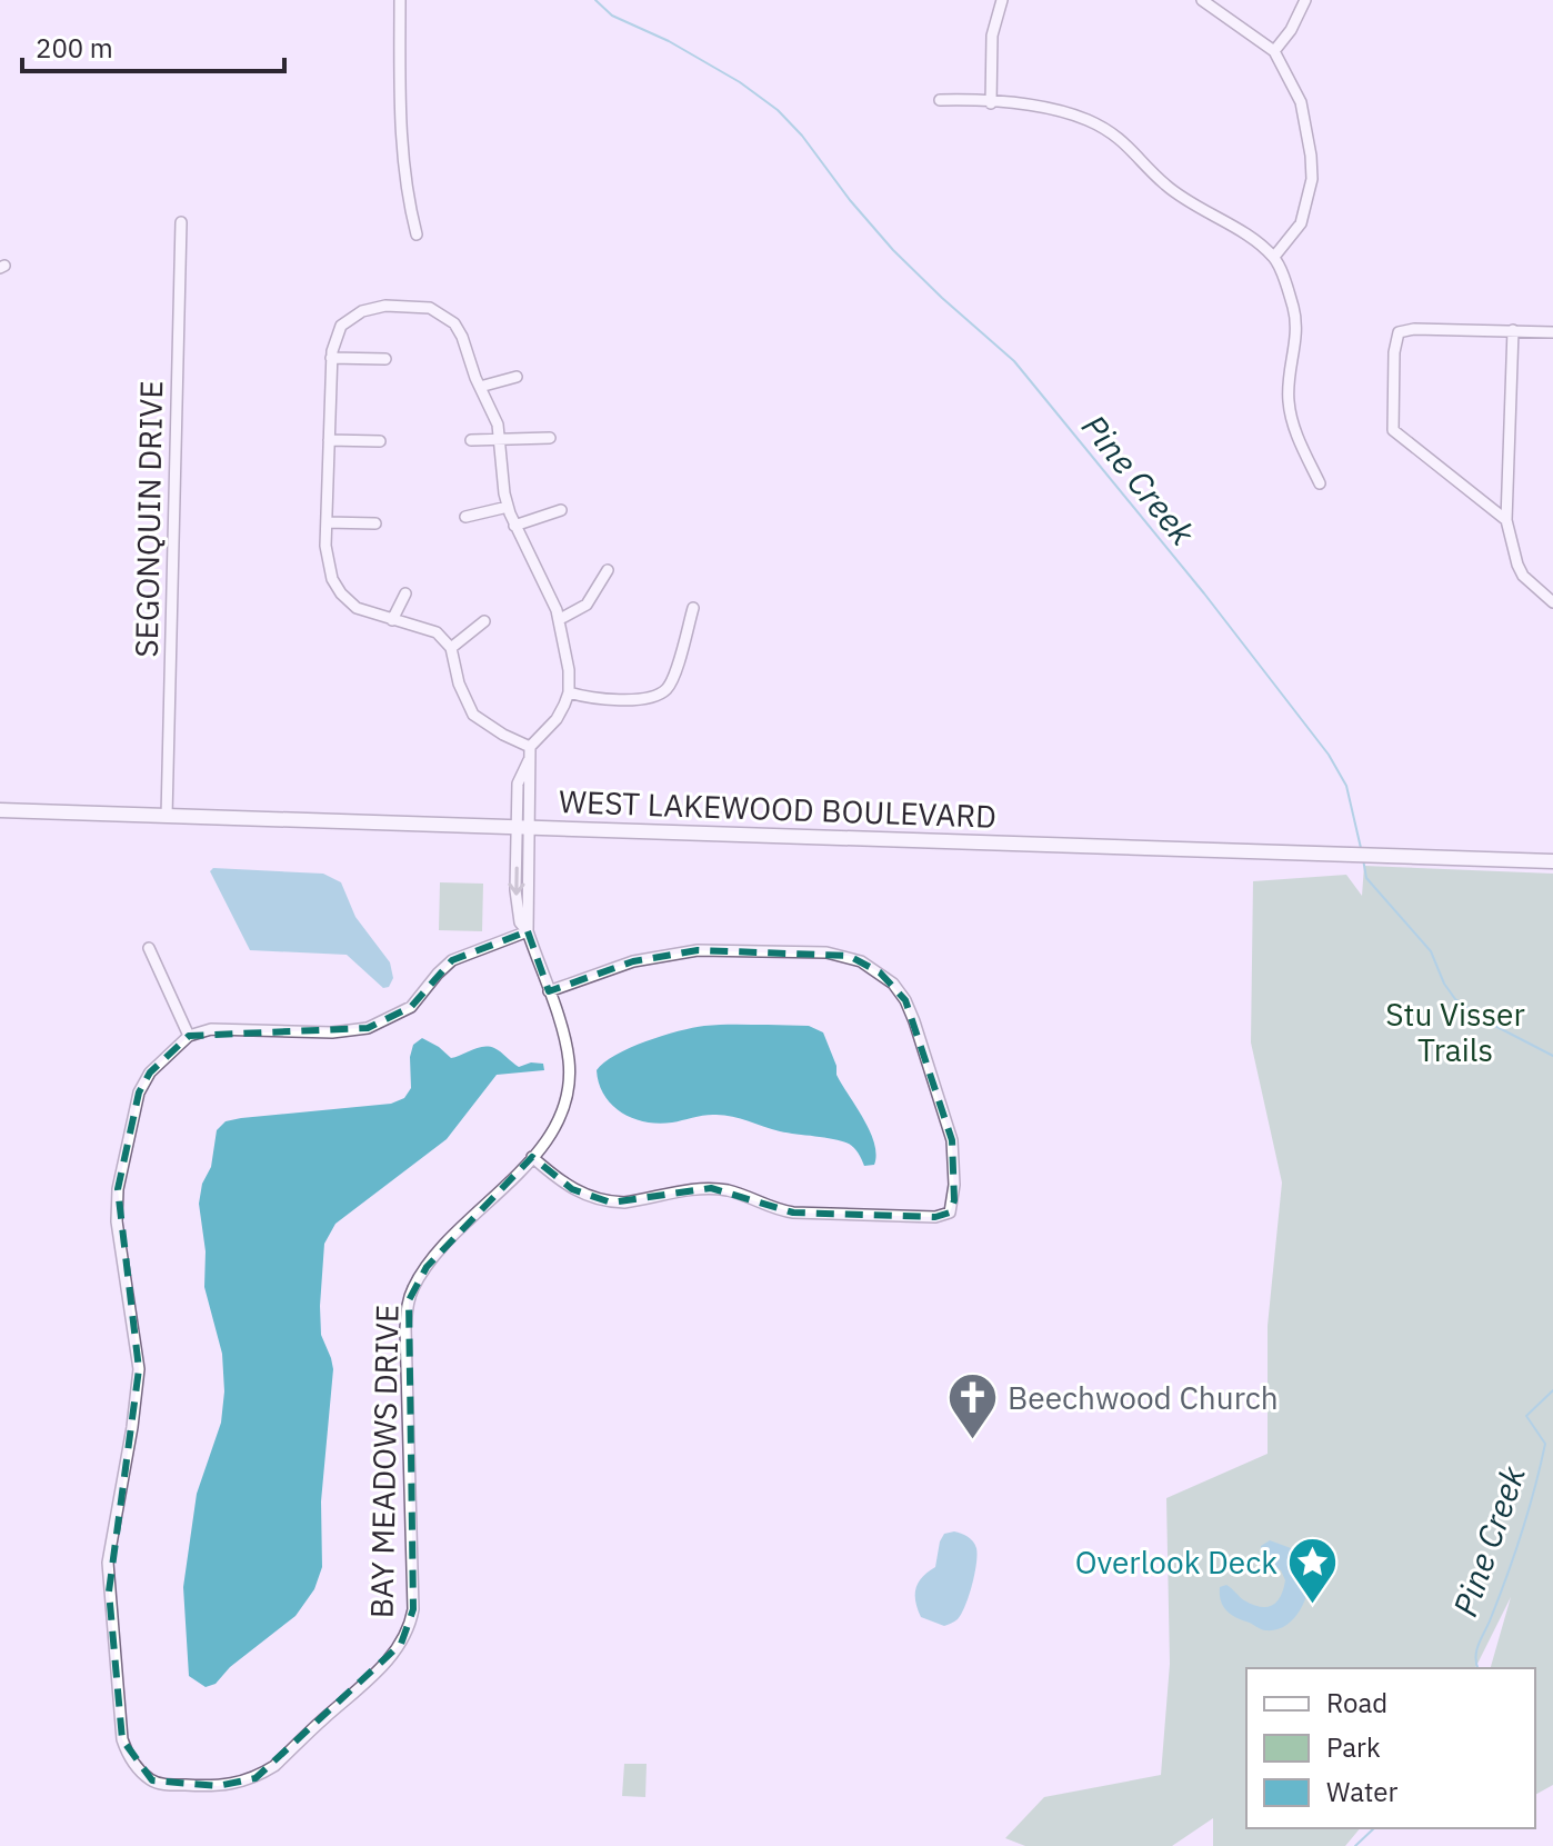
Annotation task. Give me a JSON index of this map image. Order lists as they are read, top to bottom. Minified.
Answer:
{"streets":{"street":["SEGONQUIN DRIVE","WEST LAKEWOOD BOULEVARD","BAY MEADOWS DRIVE"]},"crossings":[["SEGONQUIN DRIVE","WEST LAKEWOOD BOULEVARD"],["WEST LAKEWOOD BOULEVARD","BAY MEADOWS DRIVE"]],"water":["Pine Creek"],"parks":["Stu Visser Trails"],"places":{"church":["Beechwood Church"],"place":["Overlook Deck"]},"legend":["Road","Park","Water"],"scale_bar":"200 m"}
